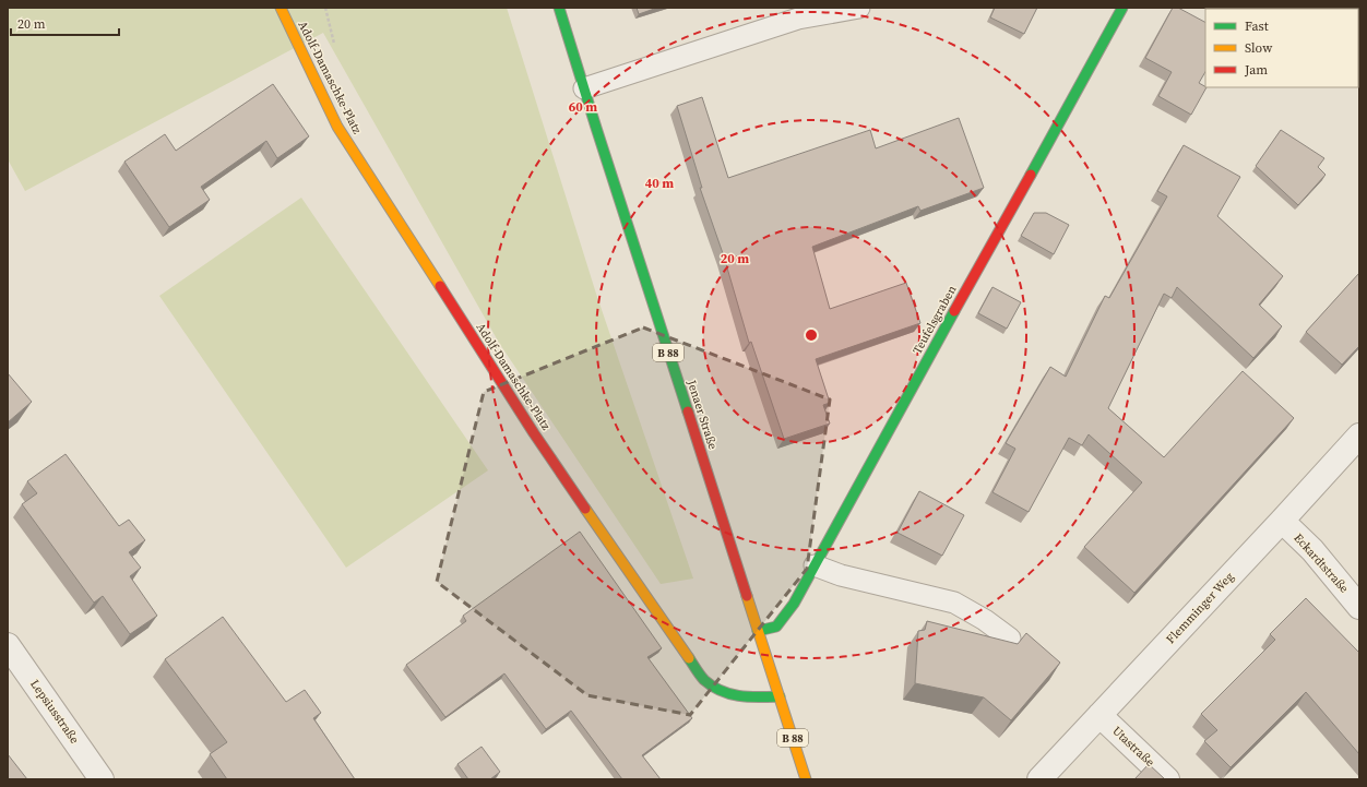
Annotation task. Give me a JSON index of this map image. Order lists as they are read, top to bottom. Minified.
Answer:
{"streets":{"street":["Adolf-Damaschke-Platz","Teufelsgraben","B 88","Jenaer Straße","Eckardtstraße","Flemminger Weg","Lepsiusstraße","Utastraße"]},"crossings":[["Adolf-Damaschke-Platz","Jenaer Straße"],["Teufelsgraben","Jenaer Straße"],["Eckardtstraße","Flemminger Weg"],["Flemminger Weg","Utastraße"]],"legend":["Fast","Slow","Jam"],"scale_bar":"20 m","rings":["60 m","40 m","20 m"]}
